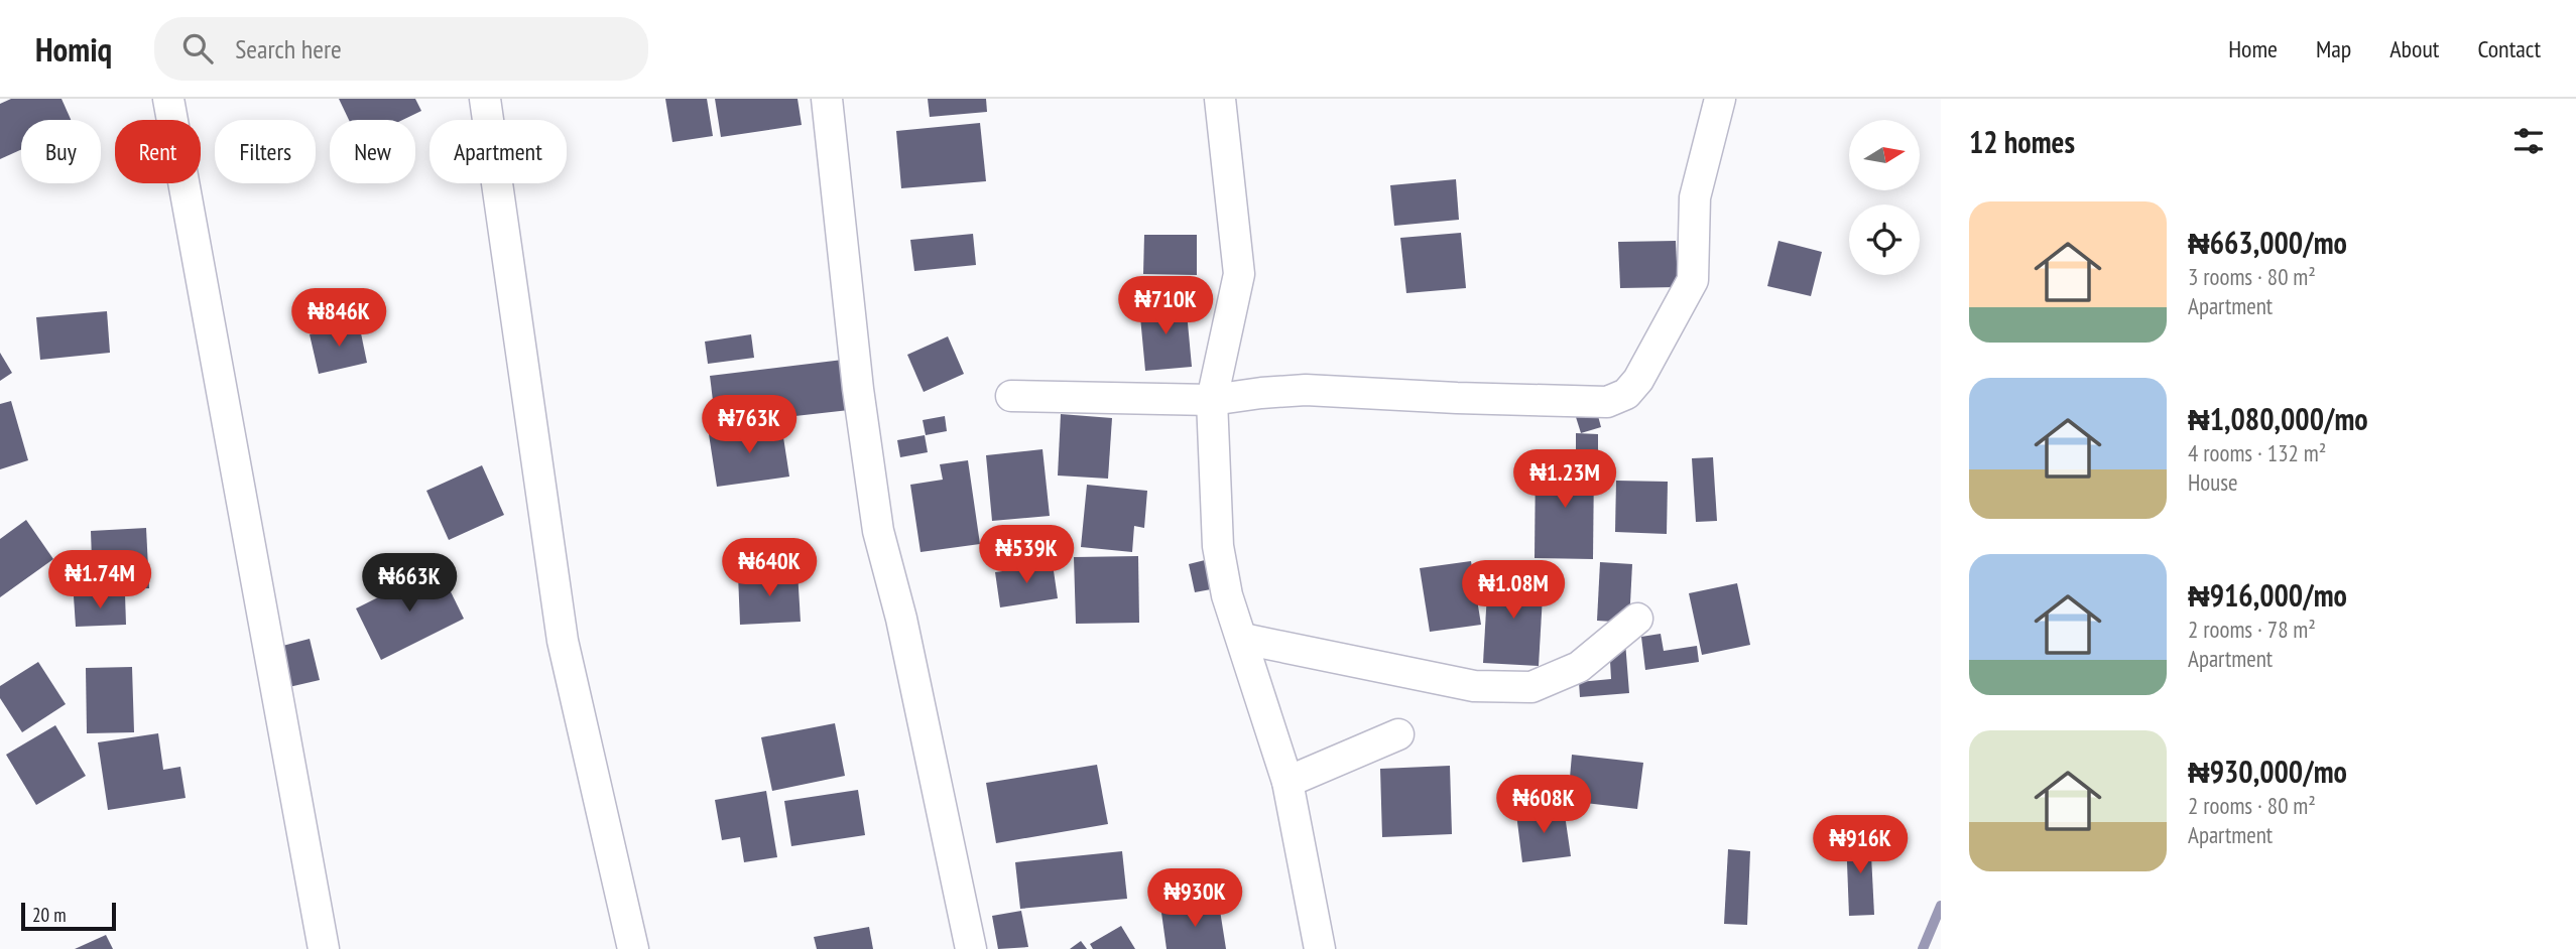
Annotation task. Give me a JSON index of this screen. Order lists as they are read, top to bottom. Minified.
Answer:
{"scale_bar":"20 m","north":"right","page":{"header":"Homiq","search":"Search here","nav":["Home","Map","About","Contact"],"heading":"12 homes","chip":["Buy","Rent","Filters","New","Apartment"],"list":[{"name":"₦663,000/mo","note":"3 rooms · 80 m² · Apartment"},{"name":"₦1,080,000/mo","note":"4 rooms · 132 m² · House"},{"name":"₦916,000/mo","note":"2 rooms · 78 m² · Apartment"},{"name":"₦930,000/mo","note":"2 rooms · 80 m² · Apartment"}],"price":["₦710K","₦846K","₦763K","₦1.23M","₦539K","₦640K","₦1.74M","₦663K","₦1.08M","₦608K","₦916K","₦930K"],"scale":"20 m"}}
